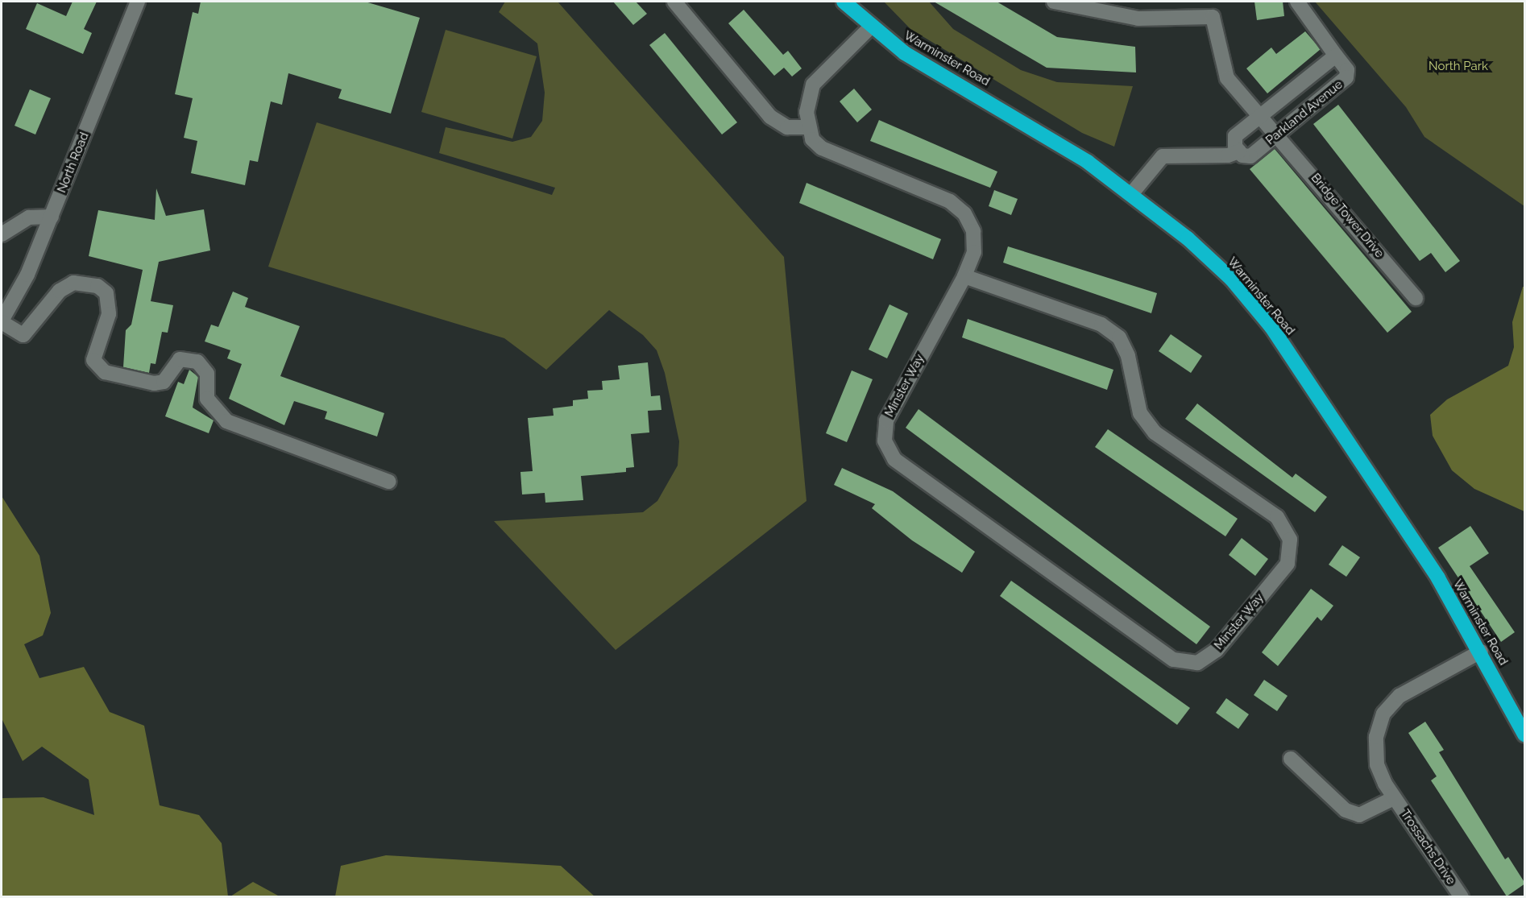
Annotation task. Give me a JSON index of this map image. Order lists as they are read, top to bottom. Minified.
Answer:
{"streets":{"highway":["Warminster Road"],"street":["Parkland Avenue","North Road","Bridge Tower Drive","Minster Way","Trossachs Drive"]},"crossings":[["Warminster Road","Parkland Avenue"],["Warminster Road","Trossachs Drive"],["Parkland Avenue","Bridge Tower Drive"]],"parks":["North Park"]}
